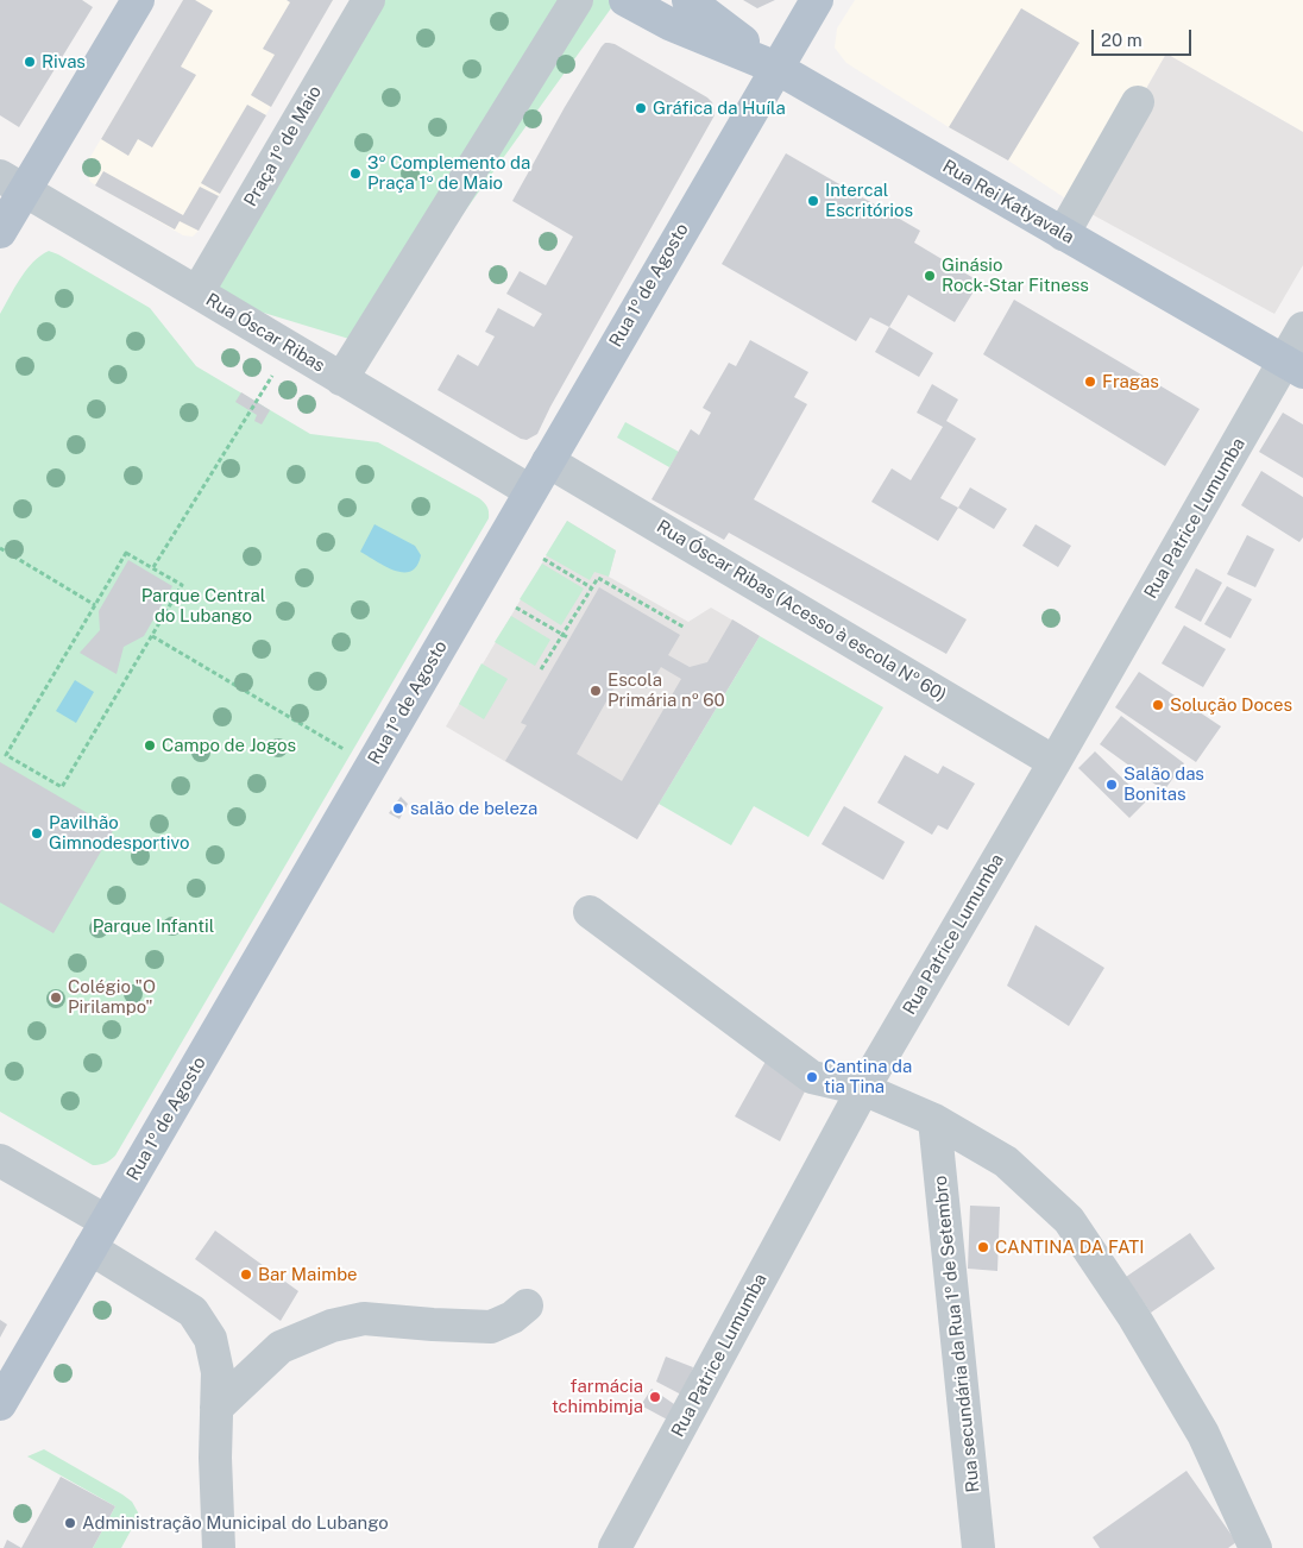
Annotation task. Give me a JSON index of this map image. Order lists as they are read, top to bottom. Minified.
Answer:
{"streets":{"main road":["Rua Rei Katyavala","Rua 1º de Agosto"],"street":["Praça 1º de Maio","Rua Óscar Ribas","Rua Patrice Lumumba","Rua Óscar Ribas (Acesso à escola Nº 60)","Rua secundária da Rua 1º de Setembro"]},"crossings":[["Praça 1º de Maio","Rua Óscar Ribas"],["Rua Rei Katyavala","Rua 1º de Agosto"],["Rua Rei Katyavala","Rua Patrice Lumumba"],["Rua 1º de Agosto","Rua Óscar Ribas"],["Rua 1º de Agosto","Rua Óscar Ribas (Acesso à escola Nº 60)"],["Rua Patrice Lumumba","Rua Óscar Ribas (Acesso à escola Nº 60)"]],"parks":["Parque Central do Lubango","Parque Infantil"],"places":["Rivas","Gráfica da Huíla","3º Complemento da Praça 1º de Maio","Intercal Escritórios","Ginásio Rock-Star Fitness","Fragas","Escola Primária nº 60","Solução Doces","Campo de Jogos","Salão das Bonitas","salão de beleza","Pavilhão Gimnodesportivo","Colégio \"O Pirilampo\"","Cantina da tia Tina","CANTINA DA FATI","Bar Maimbe","farmácia tchimbimja","Administração Municipal do Lubango"],"scale_bar":"20 m"}
